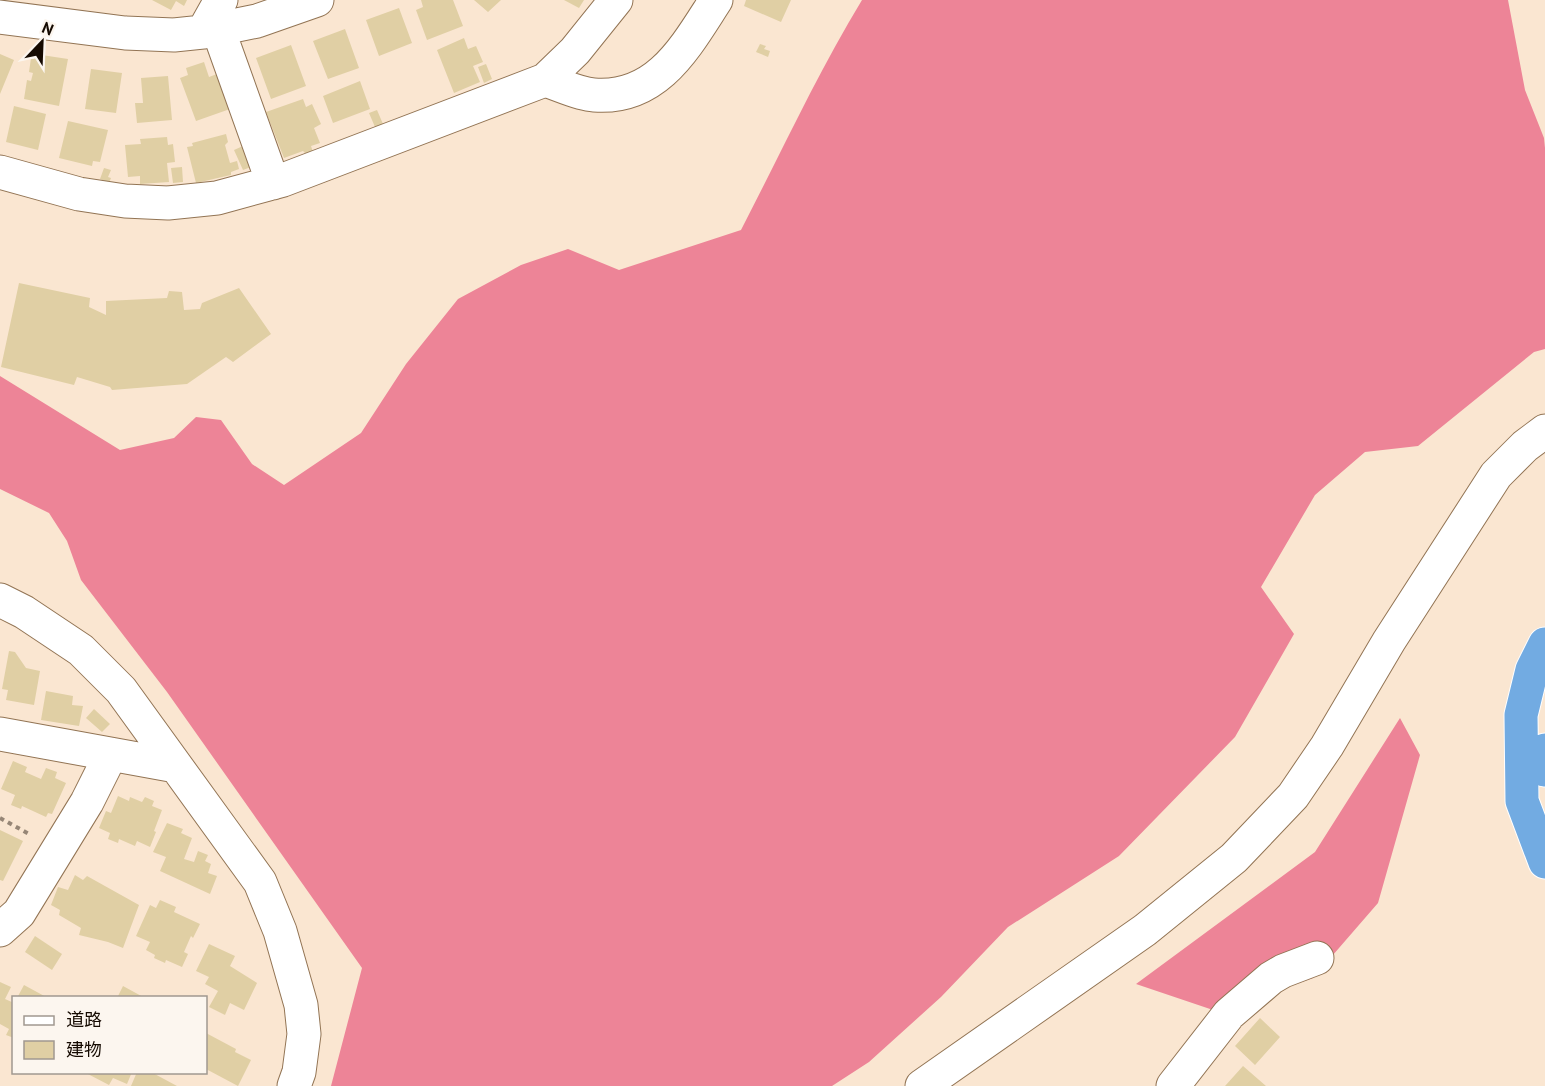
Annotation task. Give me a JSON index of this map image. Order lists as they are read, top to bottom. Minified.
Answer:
{"legend":["道路","建物"],"north":"top right"}
